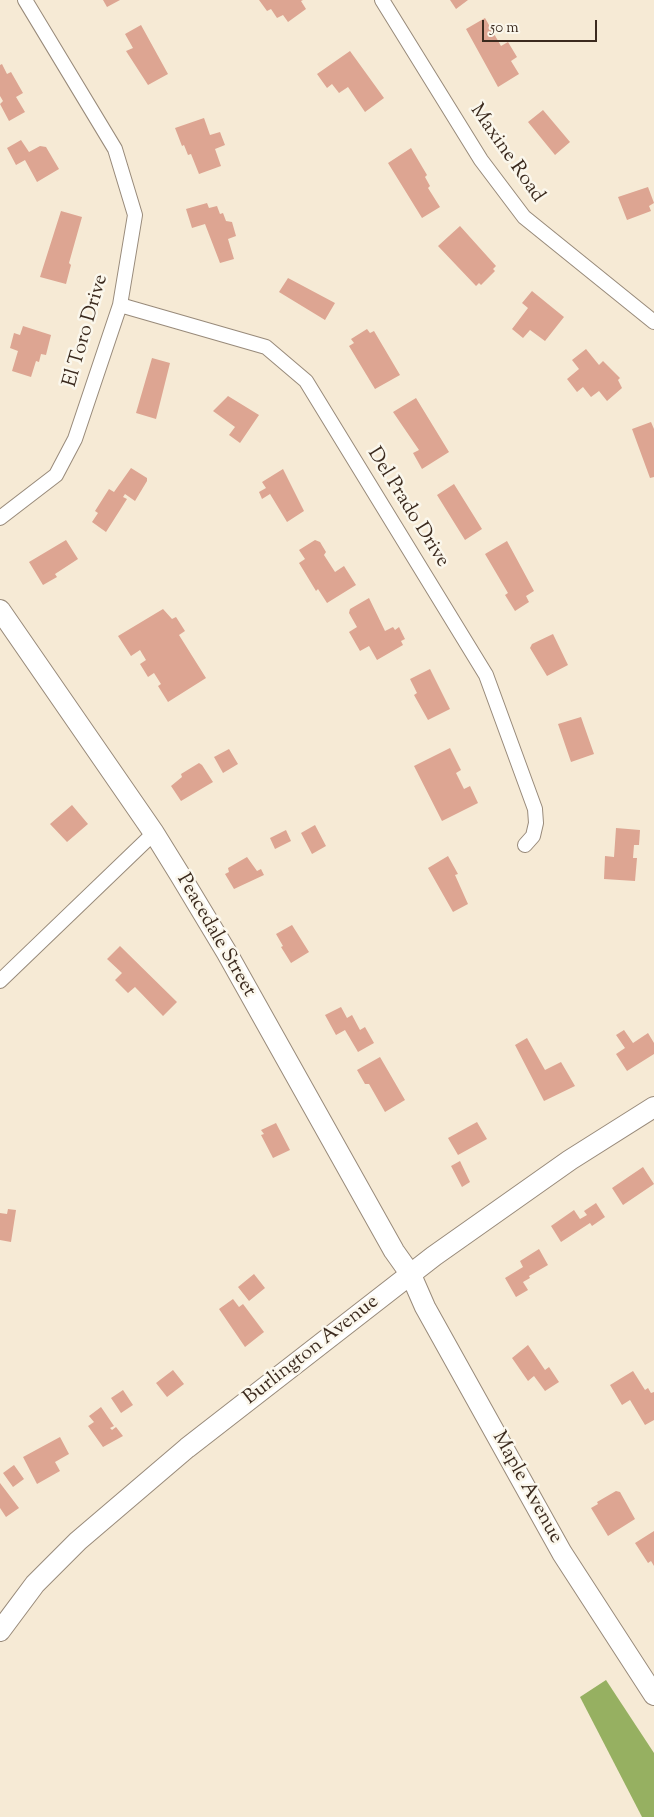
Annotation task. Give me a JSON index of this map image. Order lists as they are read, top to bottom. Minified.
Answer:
{"streets":{"main road":["Peacedale Street","Burlington Avenue","Maple Avenue"],"street":["Maxine Road","El Toro Drive","Del Prado Drive"]},"crossings":[["El Toro Drive","Del Prado Drive"],["Peacedale Street","Burlington Avenue"],["Peacedale Street","Maple Avenue"],["Burlington Avenue","Maple Avenue"]],"scale_bar":"50 m"}
